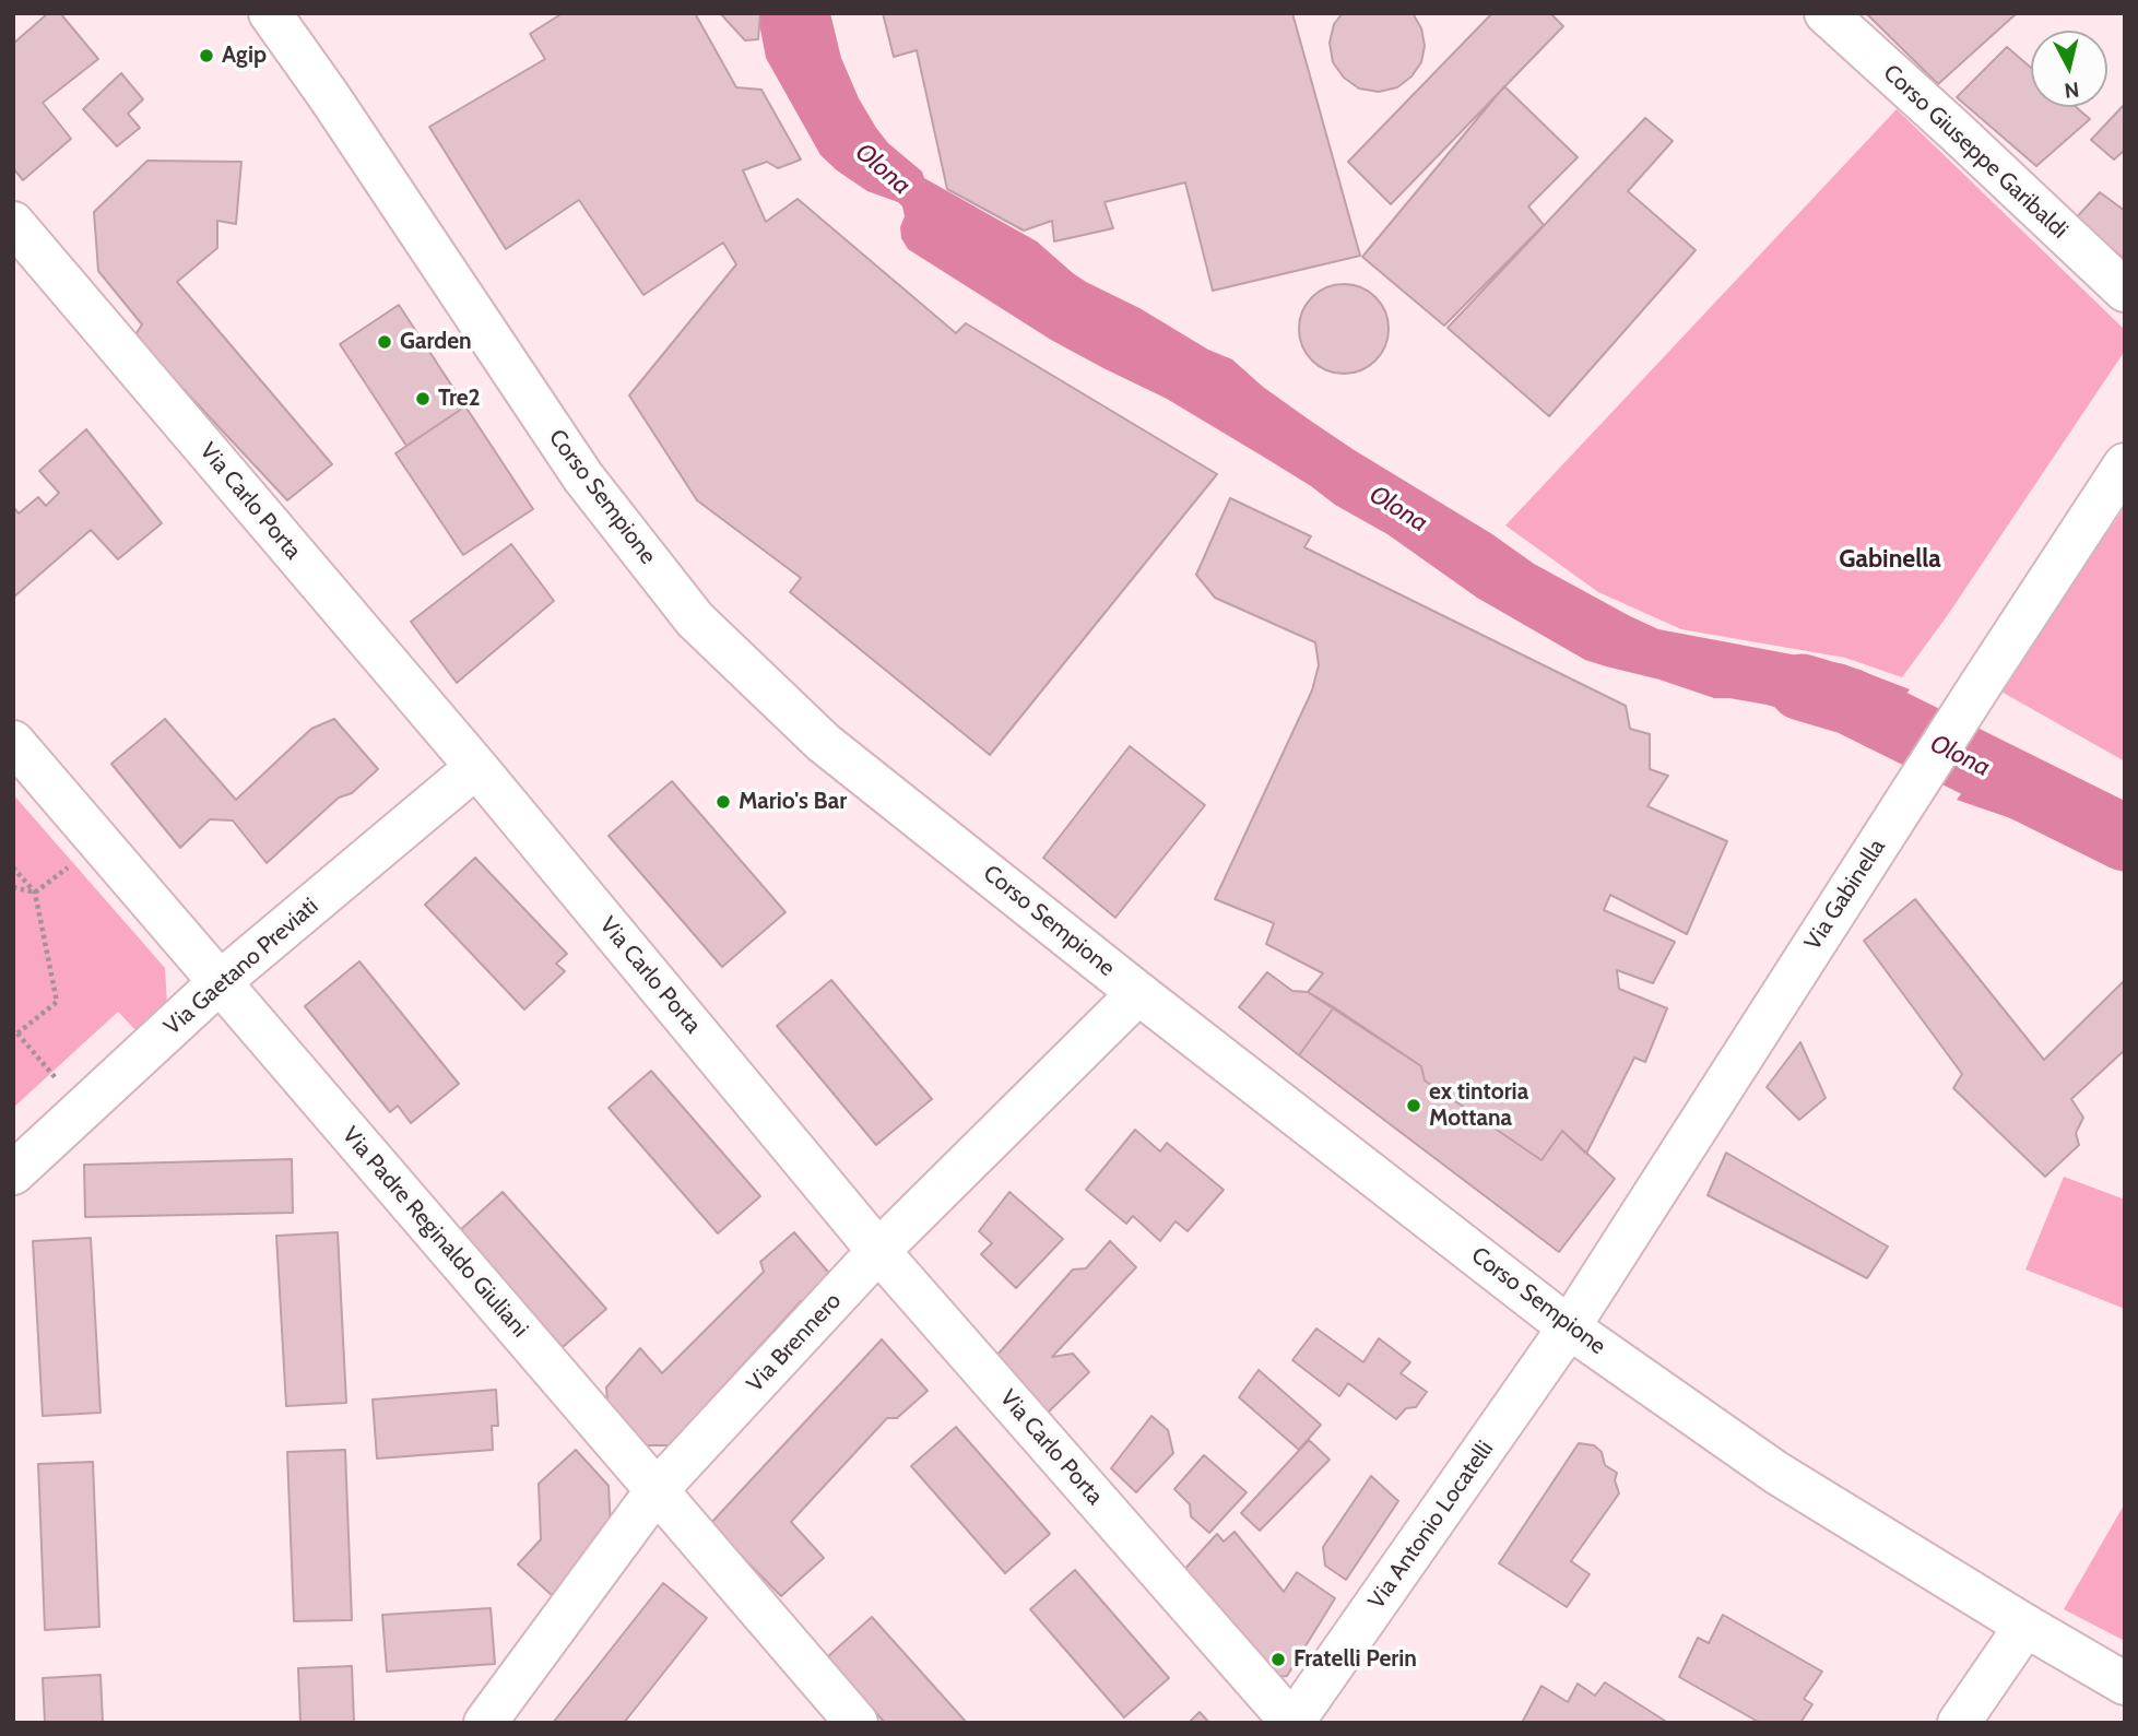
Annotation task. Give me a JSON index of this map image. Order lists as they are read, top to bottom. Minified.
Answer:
{"streets":{"street":["Corso Giuseppe Garibaldi","Corso Sempione","Via Carlo Porta","Via Gabinella","Via Gaetano Previati","Via Padre Reginaldo Giuliani","Via Brennero","Via Antonio Locatelli"]},"crossings":[["Corso Sempione","Via Gabinella"],["Corso Sempione","Via Brennero"],["Corso Sempione","Via Antonio Locatelli"],["Via Carlo Porta","Via Gaetano Previati"],["Via Carlo Porta","Via Brennero"],["Via Carlo Porta","Via Antonio Locatelli"],["Via Gabinella","Via Antonio Locatelli"],["Via Gaetano Previati","Via Padre Reginaldo Giuliani"],["Via Padre Reginaldo Giuliani","Via Brennero"]],"districts":["Gabinella"],"water":["Olona"],"places":["Agip","Garden","Tre2","Mario's Bar","ex tintoria Mottana","Fratelli Perin"],"north":"bottom"}
